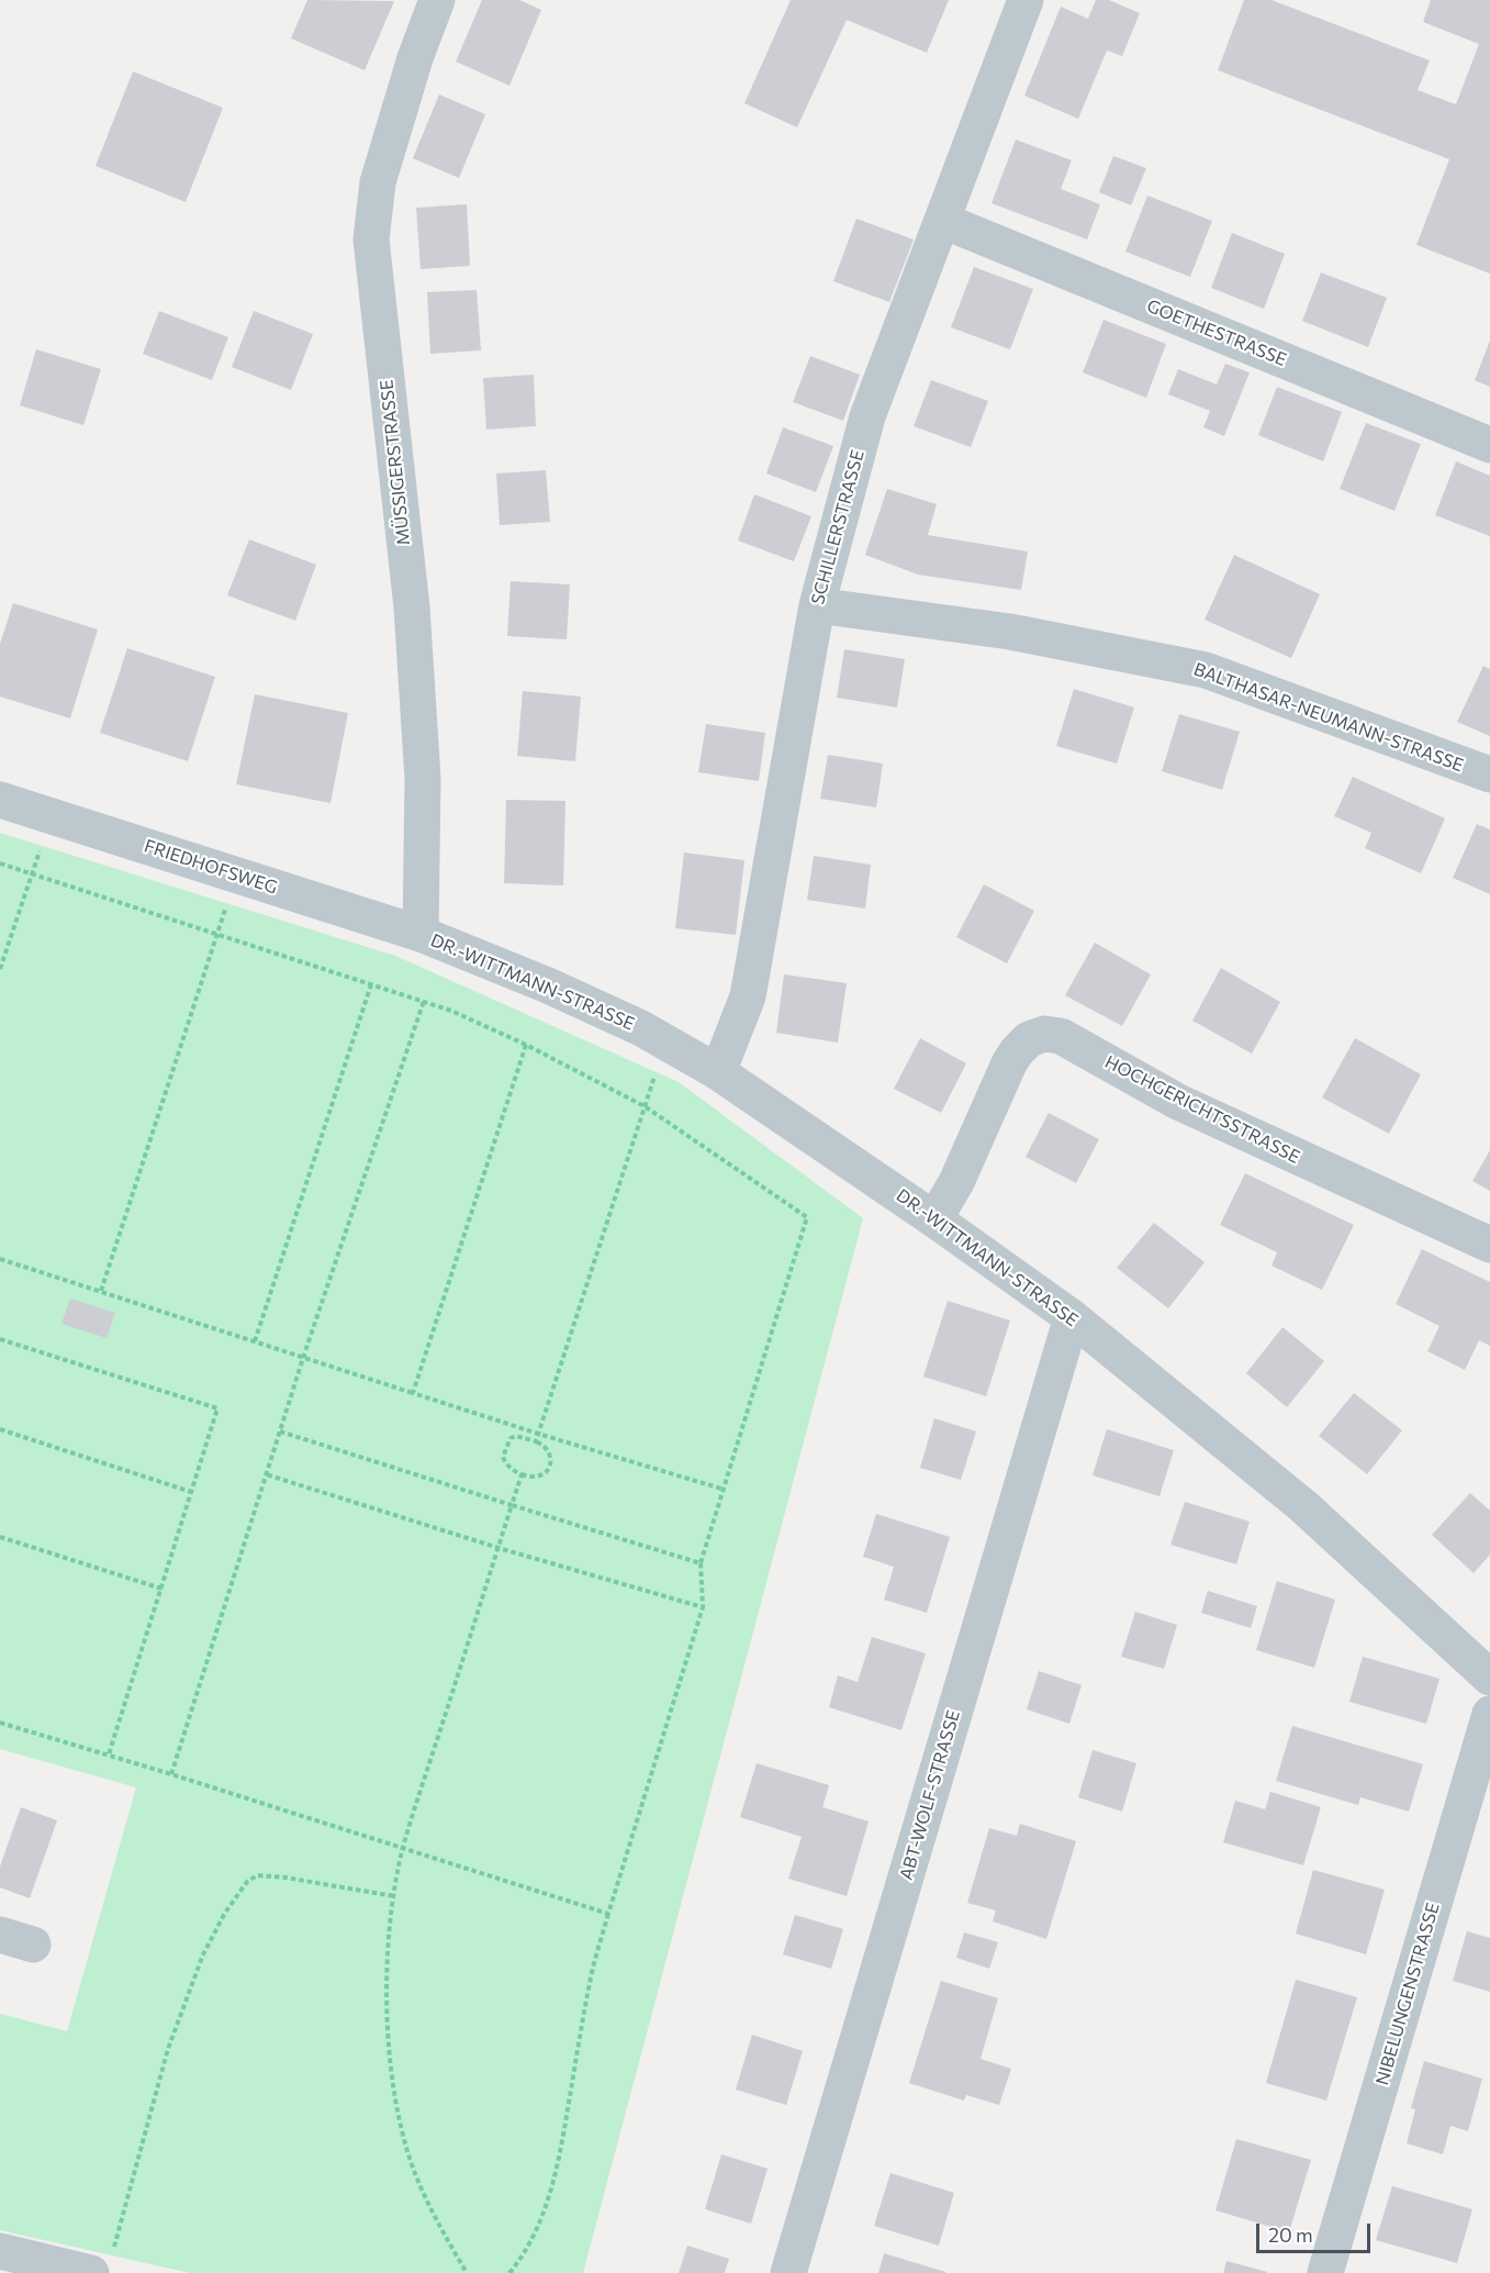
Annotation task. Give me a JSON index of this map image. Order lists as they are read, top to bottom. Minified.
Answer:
{"streets":{"street":["GOETHESTRASSE","MÜSSIGERSTRASSE","SCHILLERSTRASSE","BALTHASAR-NEUMANN-STRASSE","FRIEDHOFSWEG","DR.-WITTMANN-STRASSE","HOCHGERICHTSSTRASSE","ABT-WOLF-STRASSE","NIBELUNGENSTRASSE"]},"crossings":[["GOETHESTRASSE","SCHILLERSTRASSE"],["MÜSSIGERSTRASSE","FRIEDHOFSWEG"],["MÜSSIGERSTRASSE","DR.-WITTMANN-STRASSE"],["SCHILLERSTRASSE","BALTHASAR-NEUMANN-STRASSE"],["SCHILLERSTRASSE","DR.-WITTMANN-STRASSE"],["FRIEDHOFSWEG","DR.-WITTMANN-STRASSE"],["DR.-WITTMANN-STRASSE","HOCHGERICHTSSTRASSE"],["DR.-WITTMANN-STRASSE","ABT-WOLF-STRASSE"]],"scale_bar":"20 m"}
